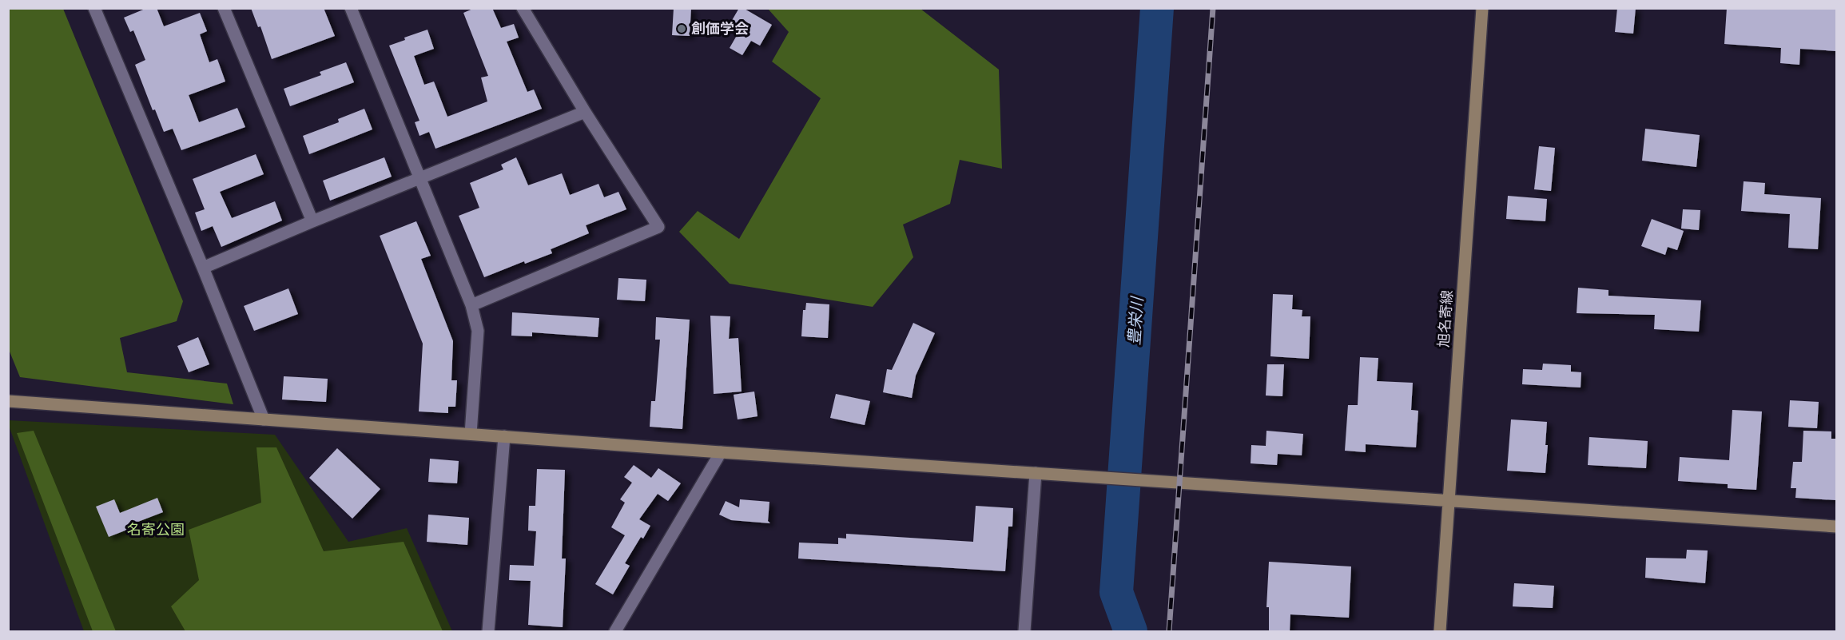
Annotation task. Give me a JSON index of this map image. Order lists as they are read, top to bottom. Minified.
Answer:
{"streets":{"street":["旭名寄線"]},"water":["豊栄川"],"parks":["名寄公園"],"places":["創価学会"]}
